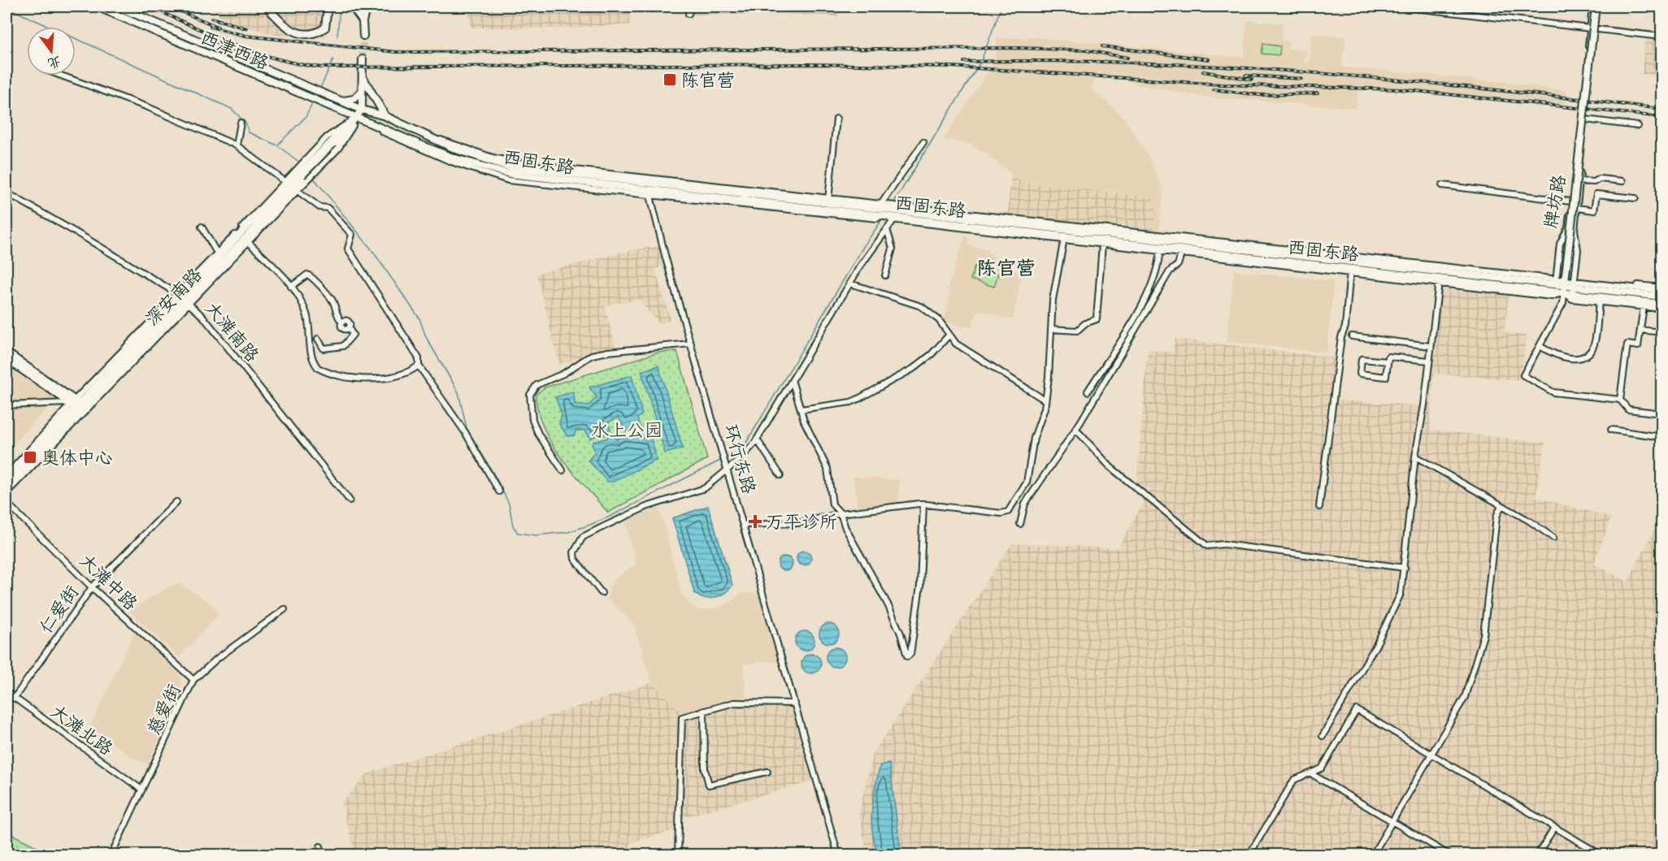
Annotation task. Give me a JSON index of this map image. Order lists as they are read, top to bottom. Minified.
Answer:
{"streets":{"main road":["西津西路","西固东路","牌坊路","深安南路"],"street":["大滩南路","环行东路","大滩中路","仁爱街","慈爱街","大滩北路"]},"crossings":[["西津西路","西固东路"],["西固东路","牌坊路"],["西固东路","深安南路"],["西固东路","环行东路"],["深安南路","大滩南路"],["大滩中路","仁爱街"],["大滩中路","慈爱街"],["仁爱街","大滩北路"],["慈爱街","大滩北路"]],"districts":["陈官营"],"parks":["水上公园"],"places":{"transit":["陈官营","奥体中心"],"health":["万平诊所"]},"north":"bottom"}
